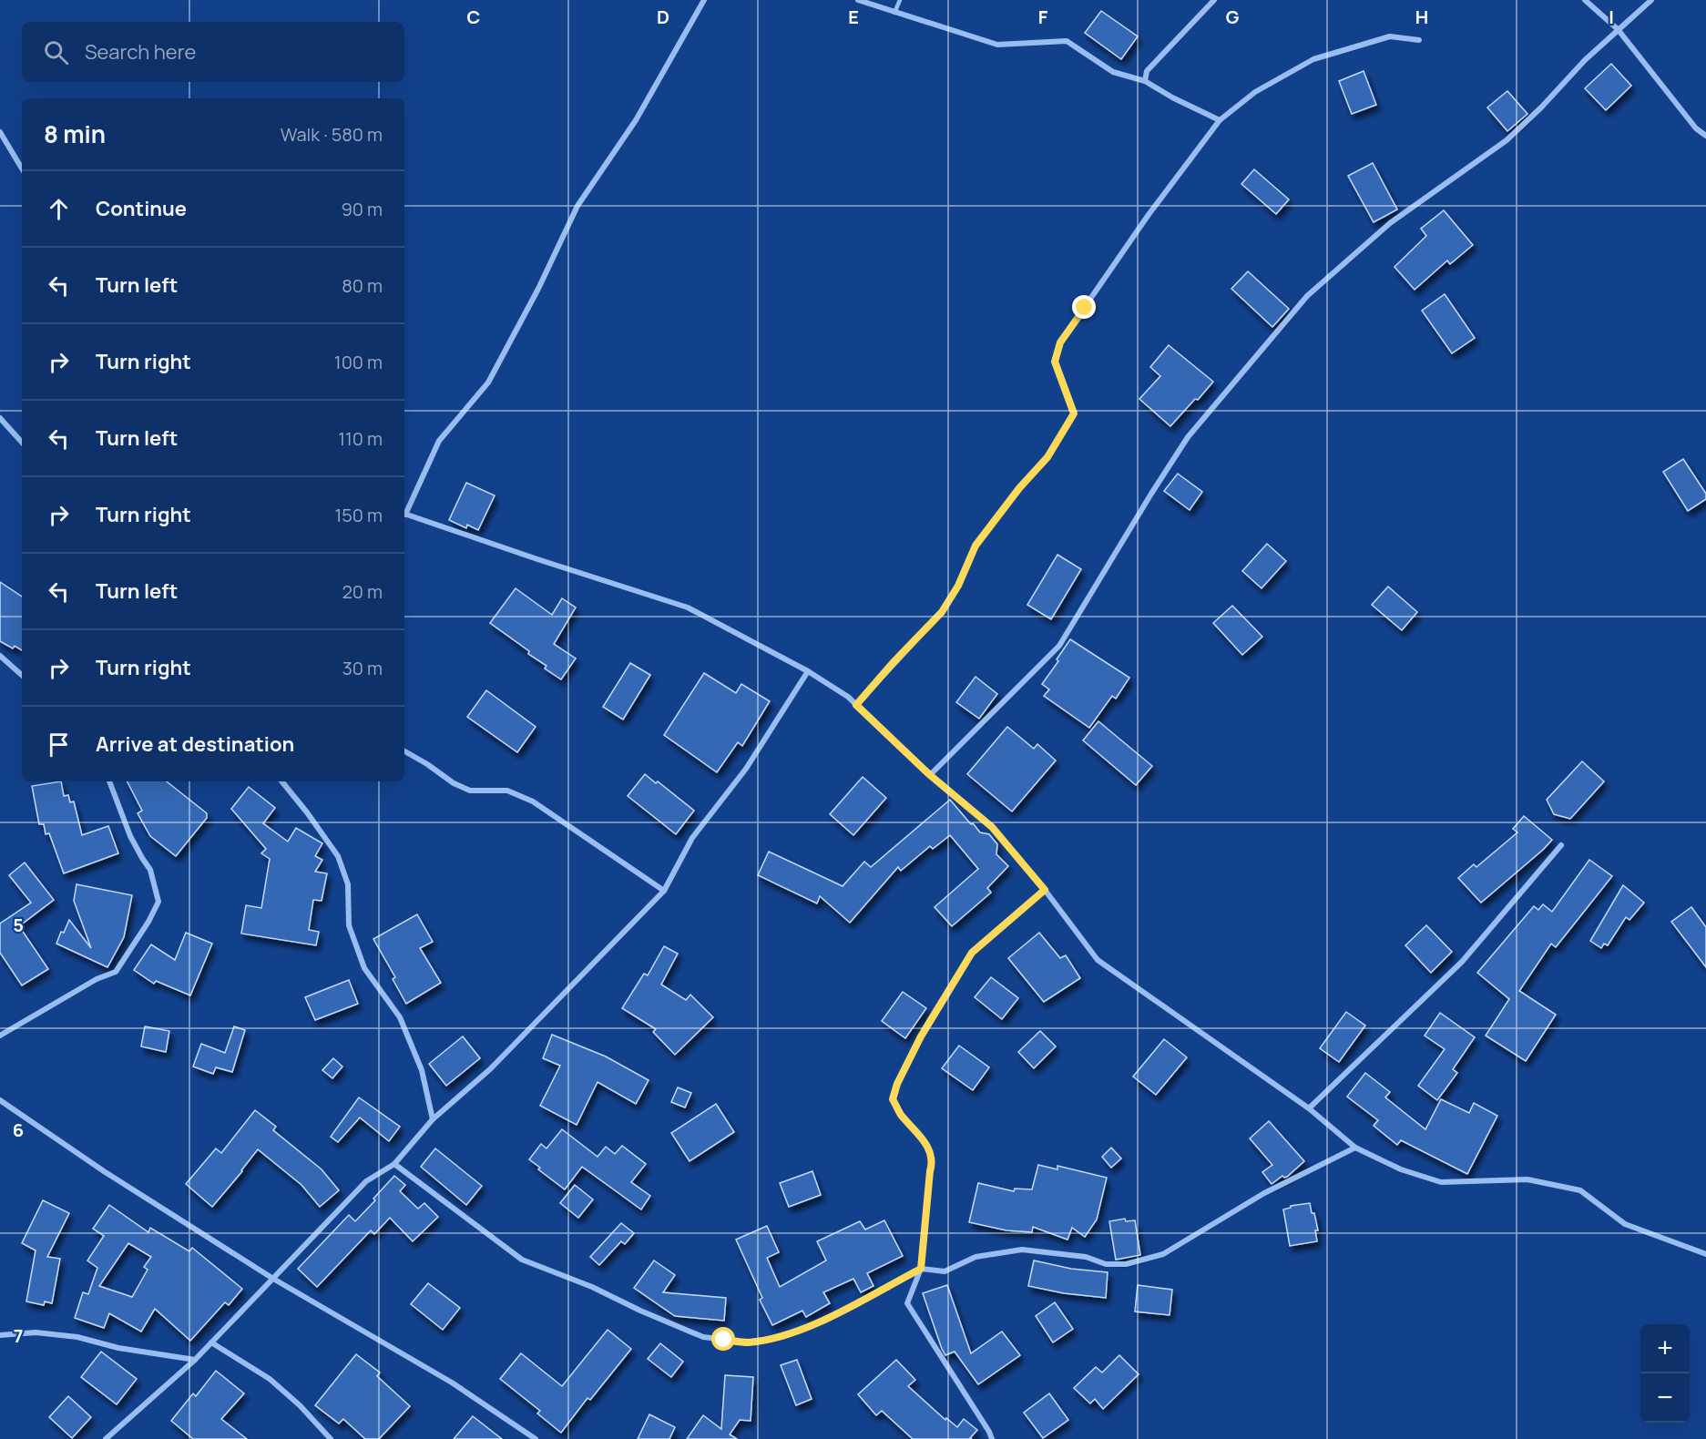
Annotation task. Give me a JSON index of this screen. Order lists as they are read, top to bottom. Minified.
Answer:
{"page":{"search":"Search here","heading":["8 min","Walk · 580 m"],"list":[["Continue","90 m"],["Turn left","80 m"],["Turn right","100 m"],["Turn left","110 m"],["Turn right","150 m"],["Turn left","20 m"],["Turn right","30 m"],"Arrive at destination"],"map_buttons":["+","−"]},"grid":{"columns":["C","D","E","F","G","H","I"],"rows":["5","6","7"]}}
